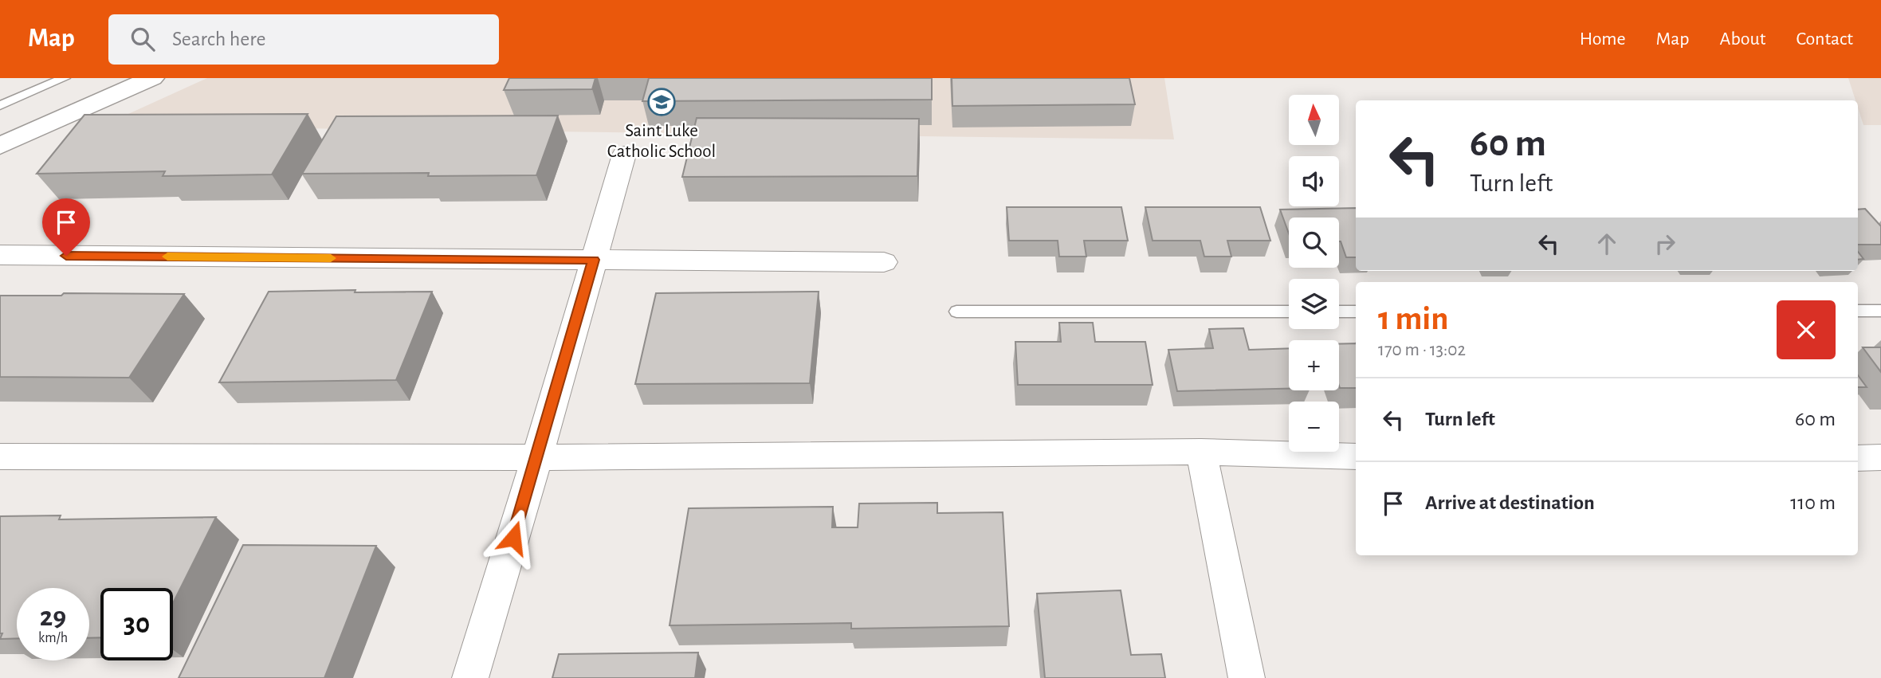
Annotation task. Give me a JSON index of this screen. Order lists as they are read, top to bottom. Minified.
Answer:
{"places":{"school or university":["Saint Luke Catholic School"]},"north":"top","page":{"header":"Map","search":"Search here","nav":["Home","Map","About","Contact"],"map_buttons":["+","−"],"turn":["60 m","Turn left"],"heading":["1 min","170 m · 13:02"],"list":[{"name":"Turn left","value":"60 m"},{"name":"Arrive at destination","value":"110 m"}],"speed":"29 km/h","limit":"30"}}
